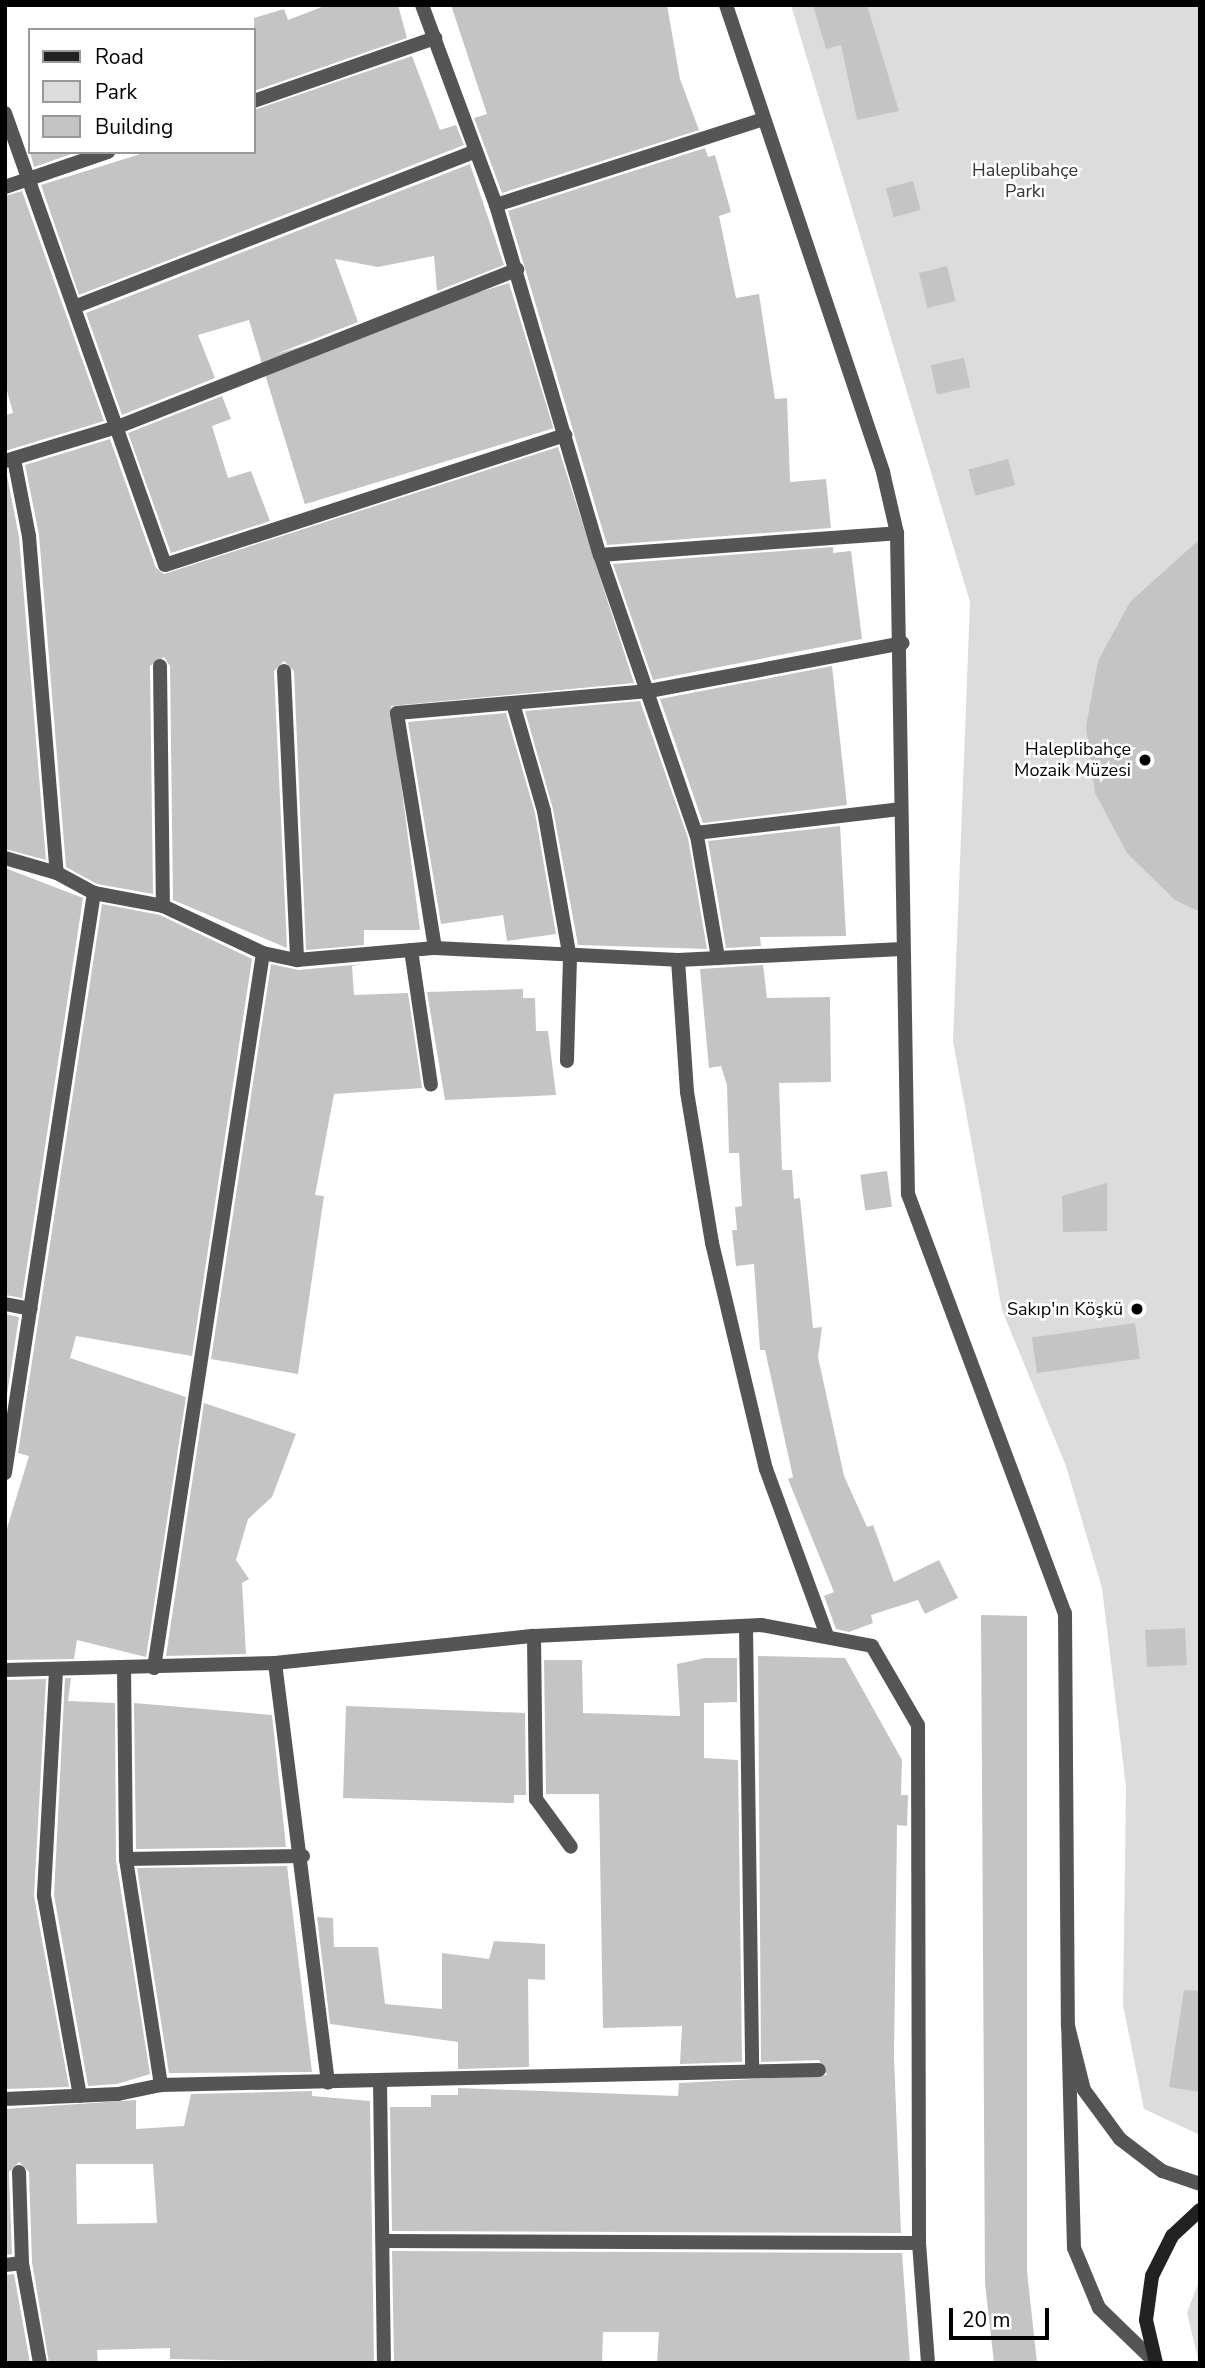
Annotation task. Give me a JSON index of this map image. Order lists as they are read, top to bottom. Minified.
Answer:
{"parks":["Haleplibahçe Parkı"],"places":["Haleplibahçe Mozaik Müzesi","Sakıp'ın Köşkü"],"legend":["Road","Park","Building"],"scale_bar":"20 m"}
